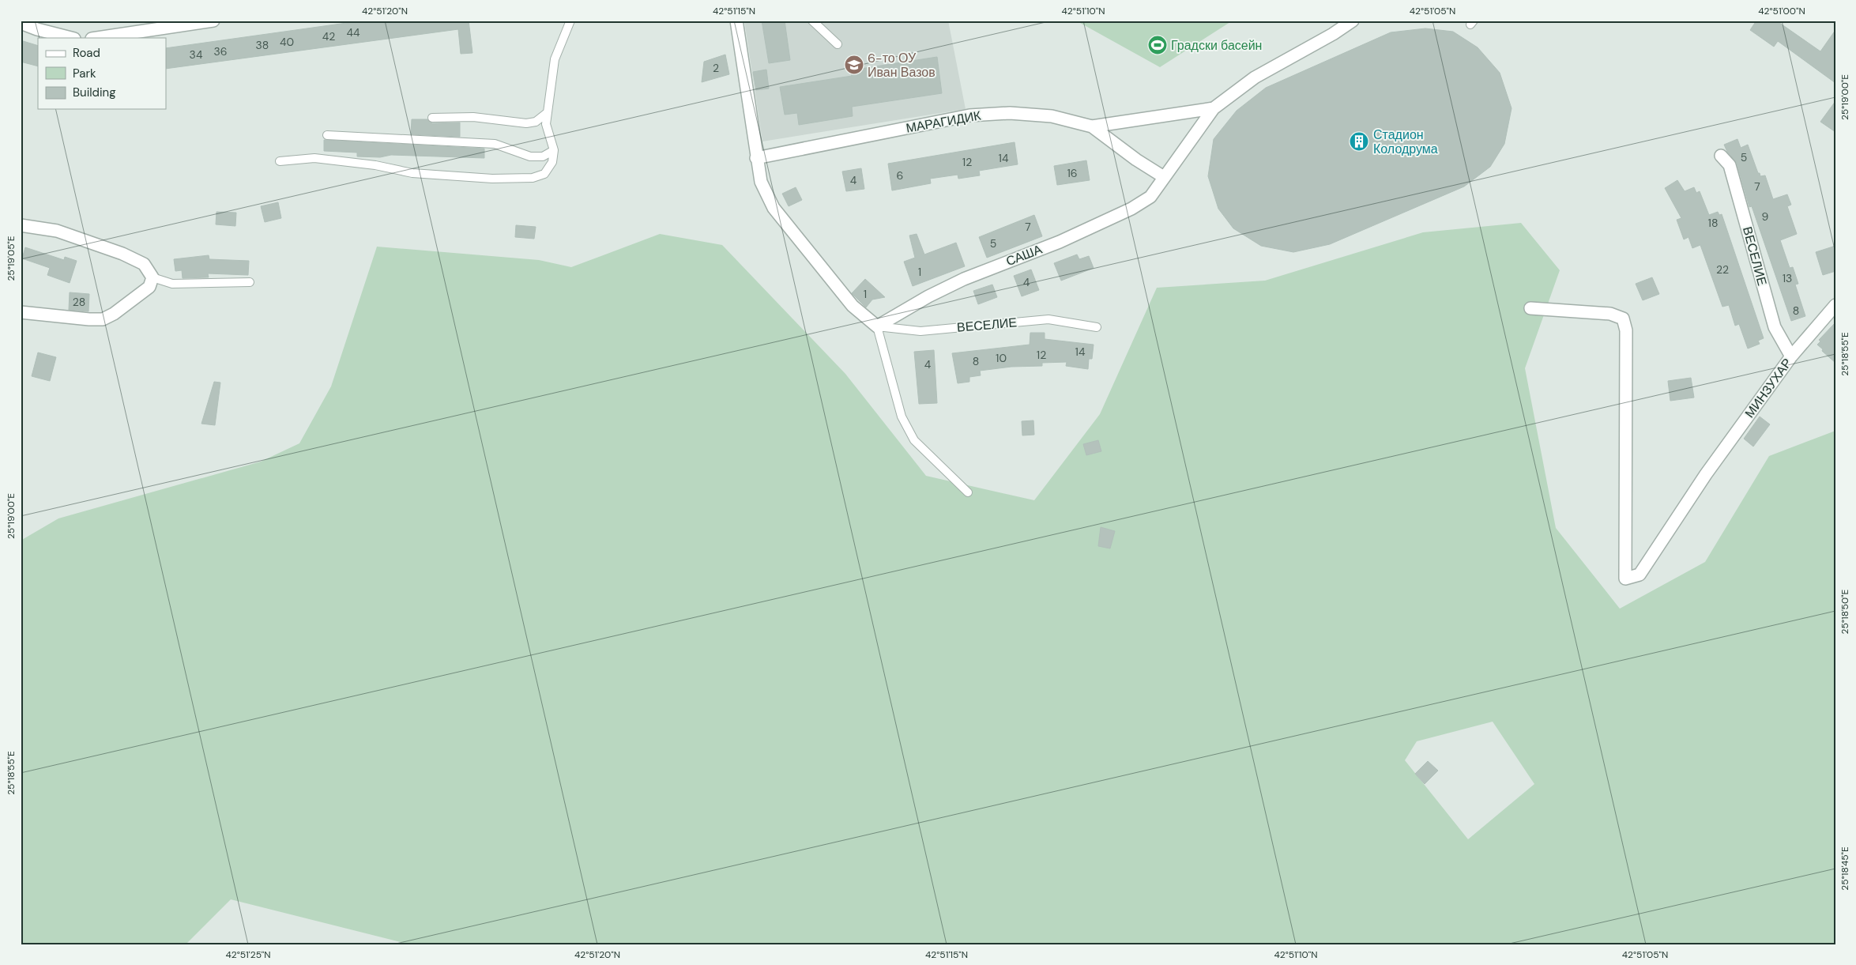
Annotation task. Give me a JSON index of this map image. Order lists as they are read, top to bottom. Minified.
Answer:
{"streets":{"street":["МАРАГИДИК","САША","ВЕСЕЛИЕ","МИНЗУХАР"]},"crossings":[["МАРАГИДИК","САША"],["САША","ВЕСЕЛИЕ"],["ВЕСЕЛИЕ","МИНЗУХАР"]],"places":{"sports":["Градски басейн"],"school or university":["6-то ОУ Иван Вазов"],"building":["Стадион Колодрума"]},"house_numbers":["44","42","40","38","36","34","2","5","14","12","16","6","4","7","9","18","7","5","22","1","13","4","1","28","8","14","12","10","8","4"],"legend":["Road","Park","Building"],"coordinates":["42°51'20\"N","42°51'15\"N","42°51'10\"N","42°51'05\"N","42°51'00\"N","25°19'00\"E","25°19'05\"E","25°18'55\"E","25°18'50\"E","25°18'45\"E","42°51'25\"N"]}
